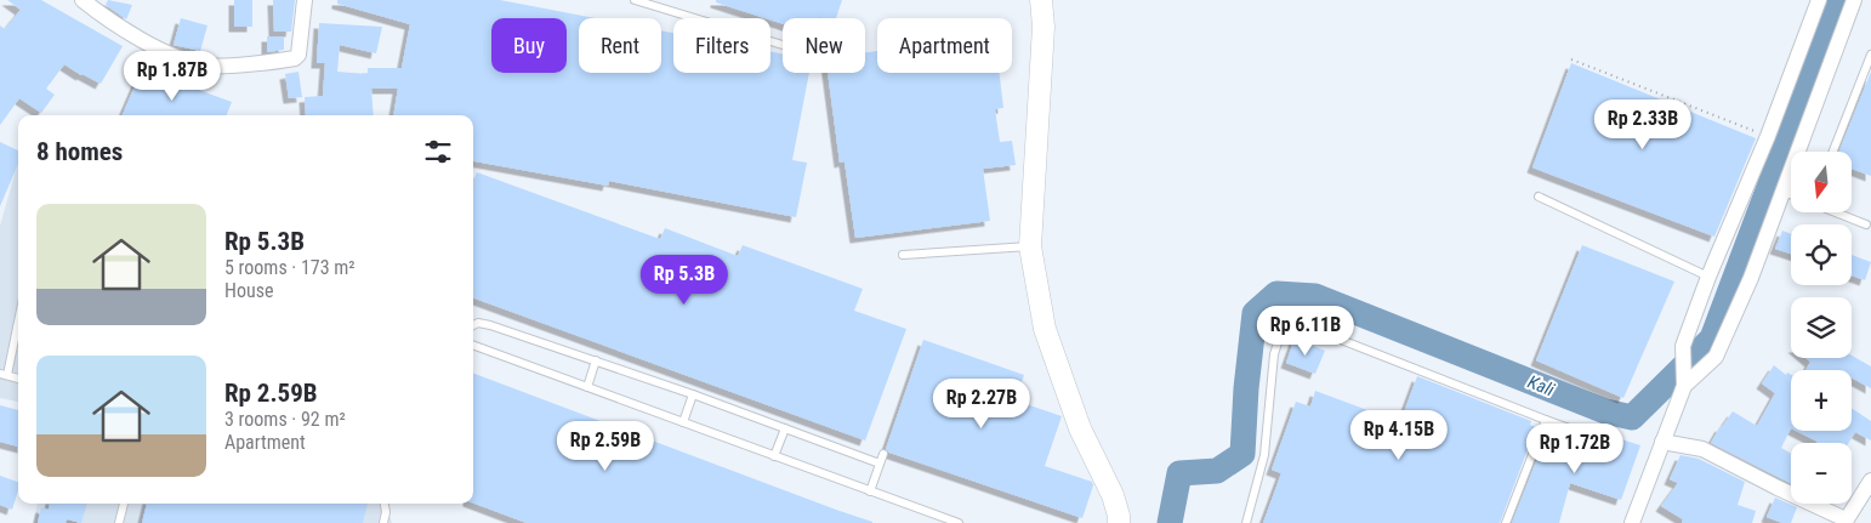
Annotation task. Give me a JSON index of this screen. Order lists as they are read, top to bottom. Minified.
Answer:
{"water":["Kali"],"north":"bottom","page":{"chip":["Buy","Rent","Filters","New","Apartment"],"price":["Rp 1.87B","Rp 2.33B","Rp 5.3B","Rp 6.11B","Rp 2.27B","Rp 4.15B","Rp 2.59B","Rp 1.72B"],"heading":"8 homes","map_buttons":["+","−"],"list":[{"name":"Rp 5.3B","note":"5 rooms · 173 m² · House"},{"name":"Rp 2.59B","note":"3 rooms · 92 m² · Apartment"}]}}
